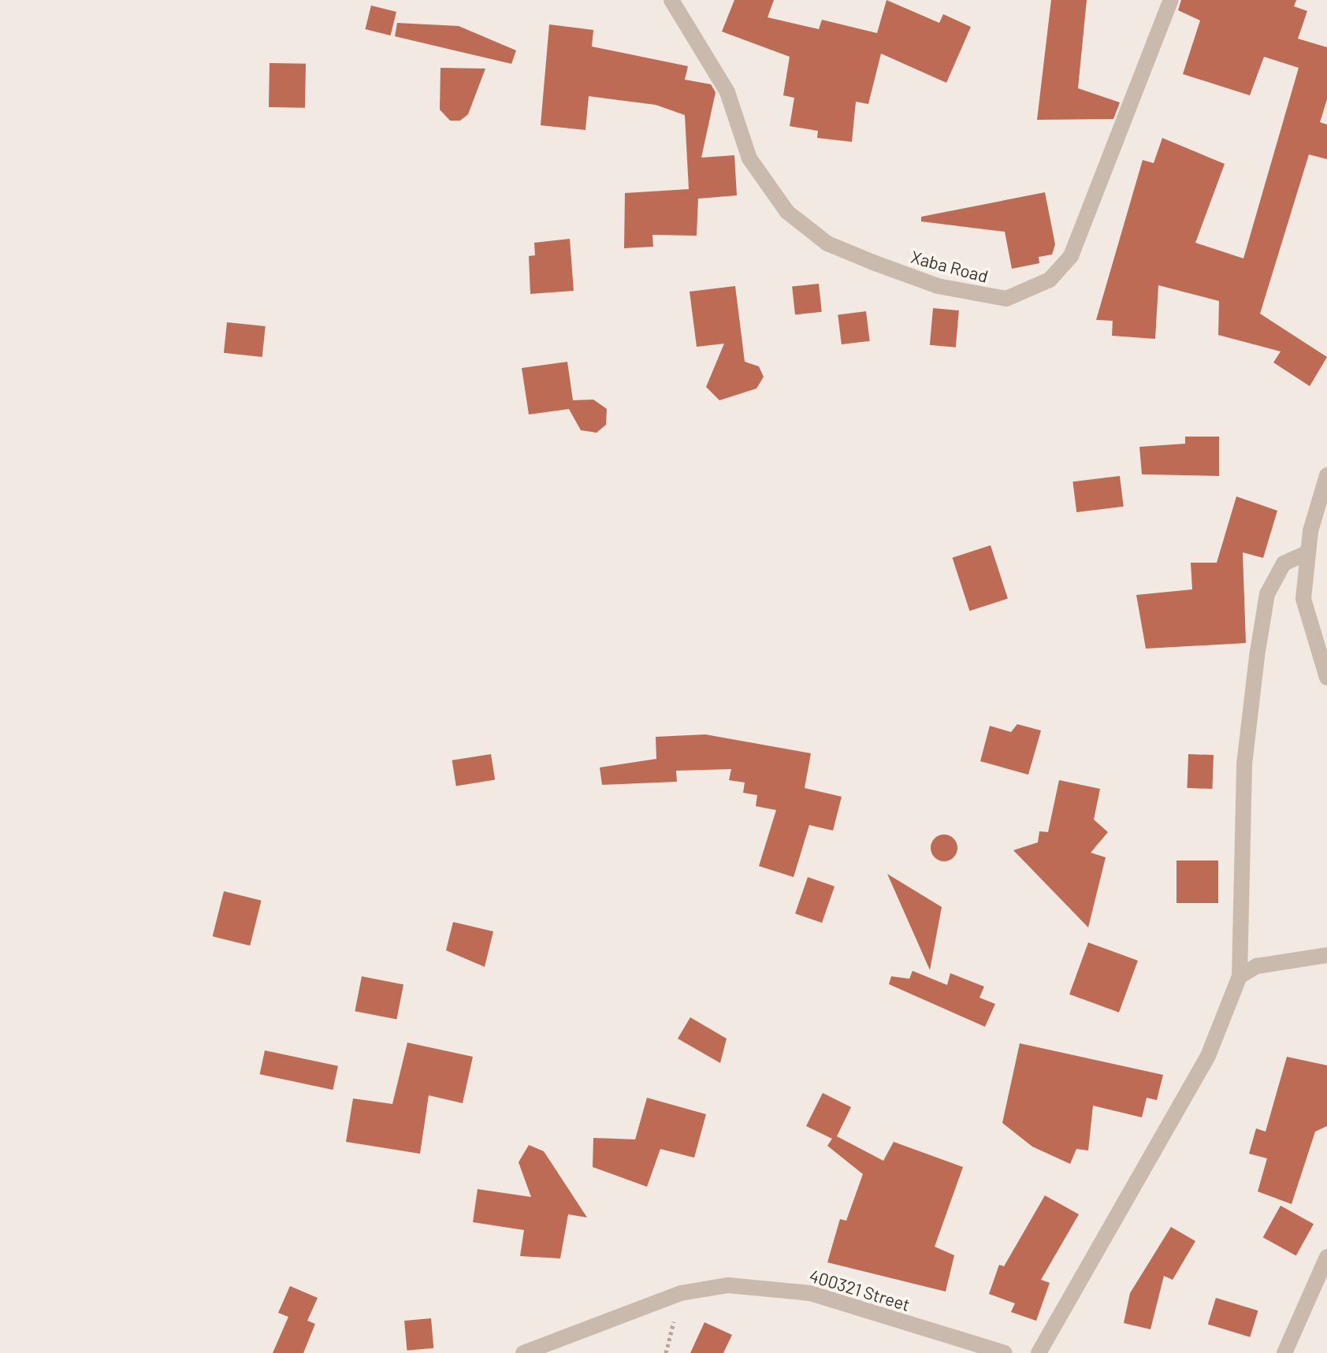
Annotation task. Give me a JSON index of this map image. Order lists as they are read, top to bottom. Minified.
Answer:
{"streets":{"street":["Xaba Road","400321 Street"]}}
